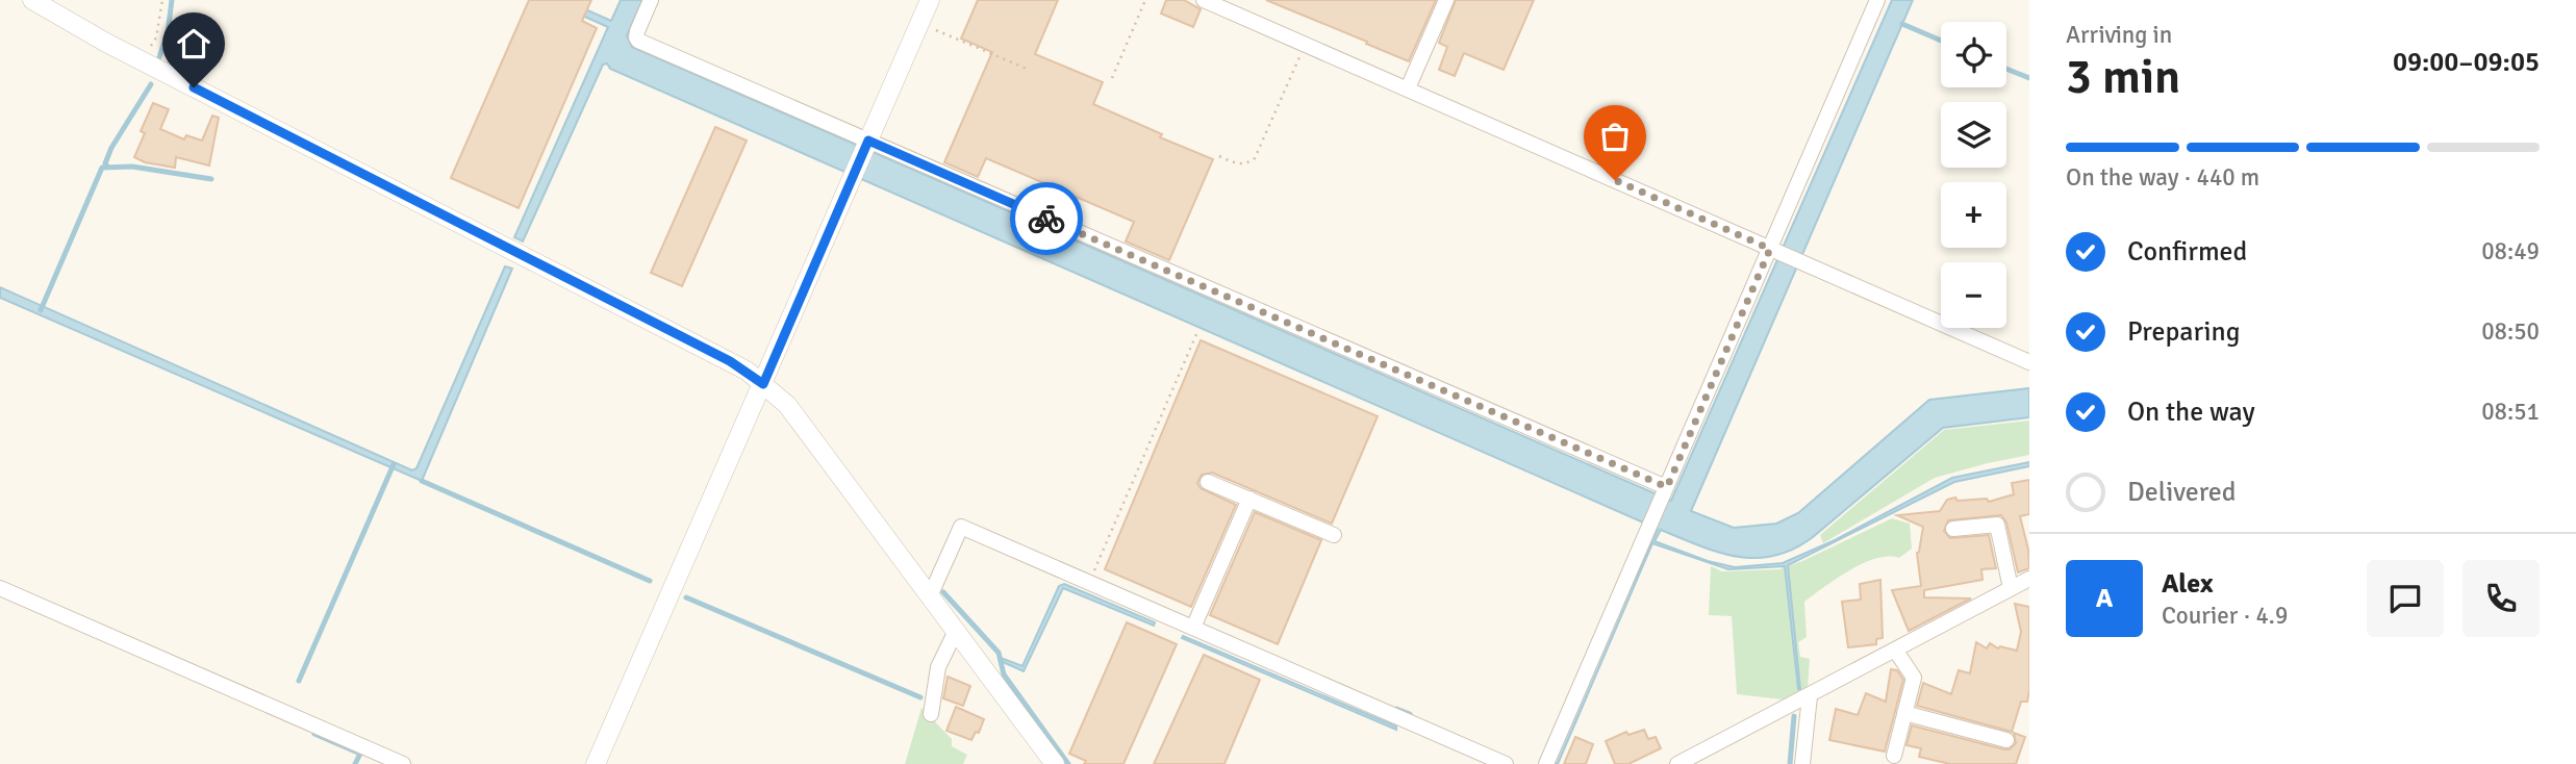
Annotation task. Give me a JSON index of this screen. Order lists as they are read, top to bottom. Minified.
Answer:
{"page":{"heading":["3 min","Arriving in","09:00–09:05"],"panel":["Alex","Courier · 4.9"],"map_buttons":["+","−"],"bar":"On the way · 440 m","list":[["Confirmed","08:49"],["Preparing","08:50"],["On the way","08:51"],"Delivered"],"round":"A"}}
